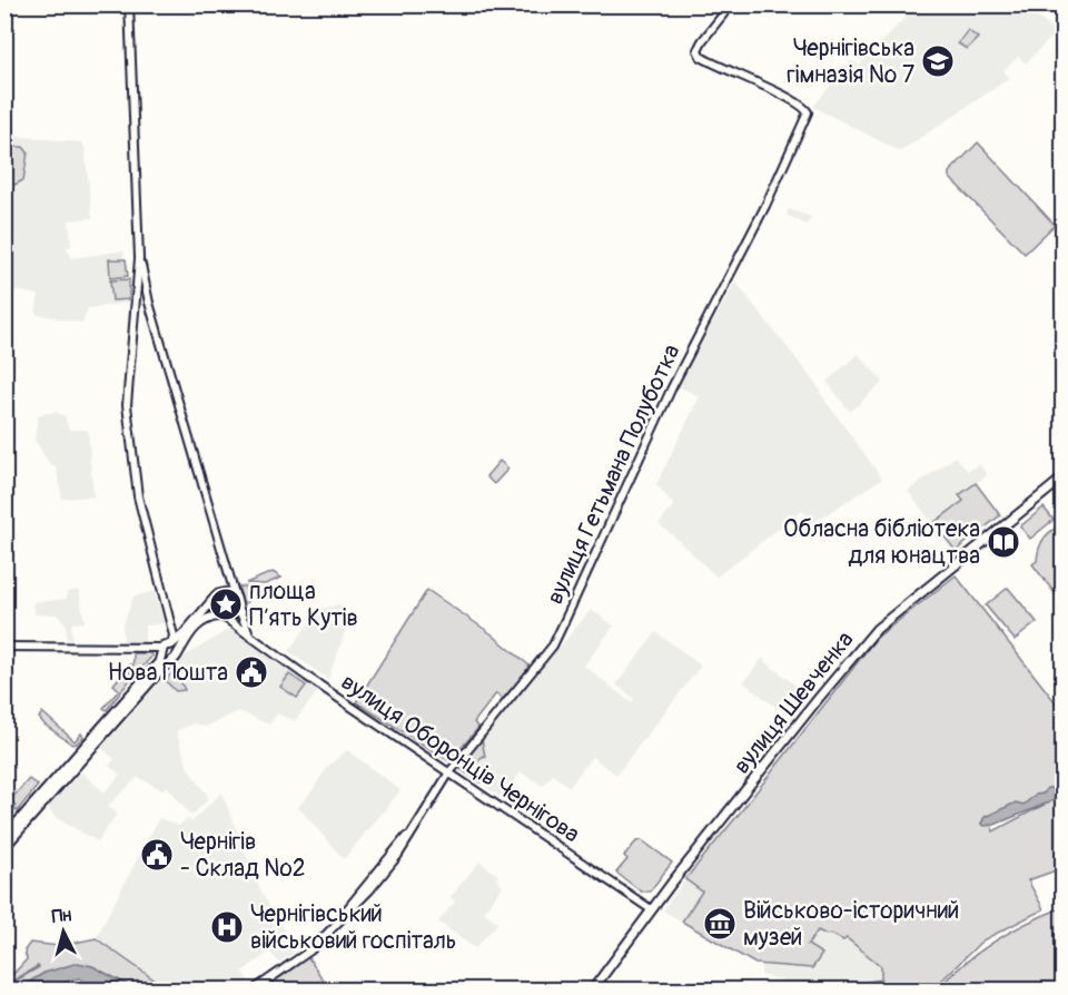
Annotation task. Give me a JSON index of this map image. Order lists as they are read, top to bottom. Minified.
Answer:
{"streets":{"main road":["вулиця Гетьмана Полуботка","вулиця Шевченка","вулиця Оборонців Чернігова"]},"crossings":[["вулиця Гетьмана Полуботка","вулиця Оборонців Чернігова"],["вулиця Шевченка","вулиця Оборонців Чернігова"]],"places":{"school or university":["Чернігівська гімназія № 7"],"library":["Обласна бібліотека для юнацтва"],"place":["площа Пʼять Кутів"],"public building":["Нова Пошта","Чернігів - Склад №2"],"museum":["Військово-історичний музей"],"hospital":["Чернігівський військовий госпіталь"]},"north":"top"}
